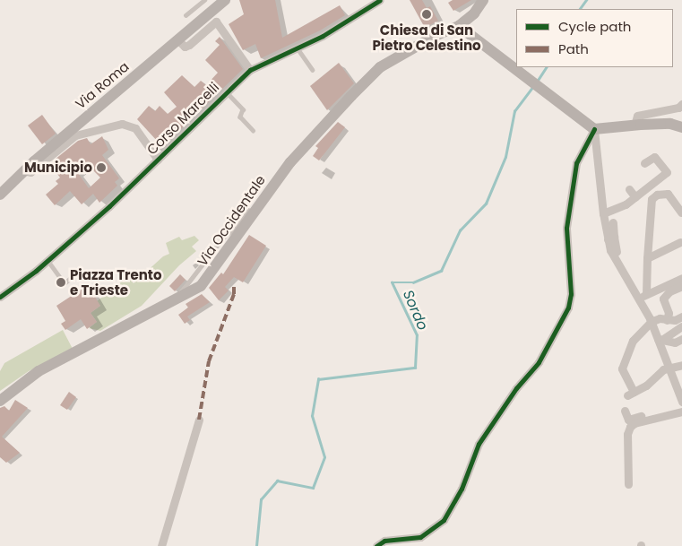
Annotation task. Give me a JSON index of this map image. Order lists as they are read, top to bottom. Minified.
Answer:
{"streets":{"main road":["Via Roma","Via Occidentale"],"street":["Corso Marcelli"]},"water":["Sordo"],"places":["Chiesa di San Pietro Celestino","Municipio","Piazza Trento e Trieste"],"legend":["Cycle path","Path"]}
